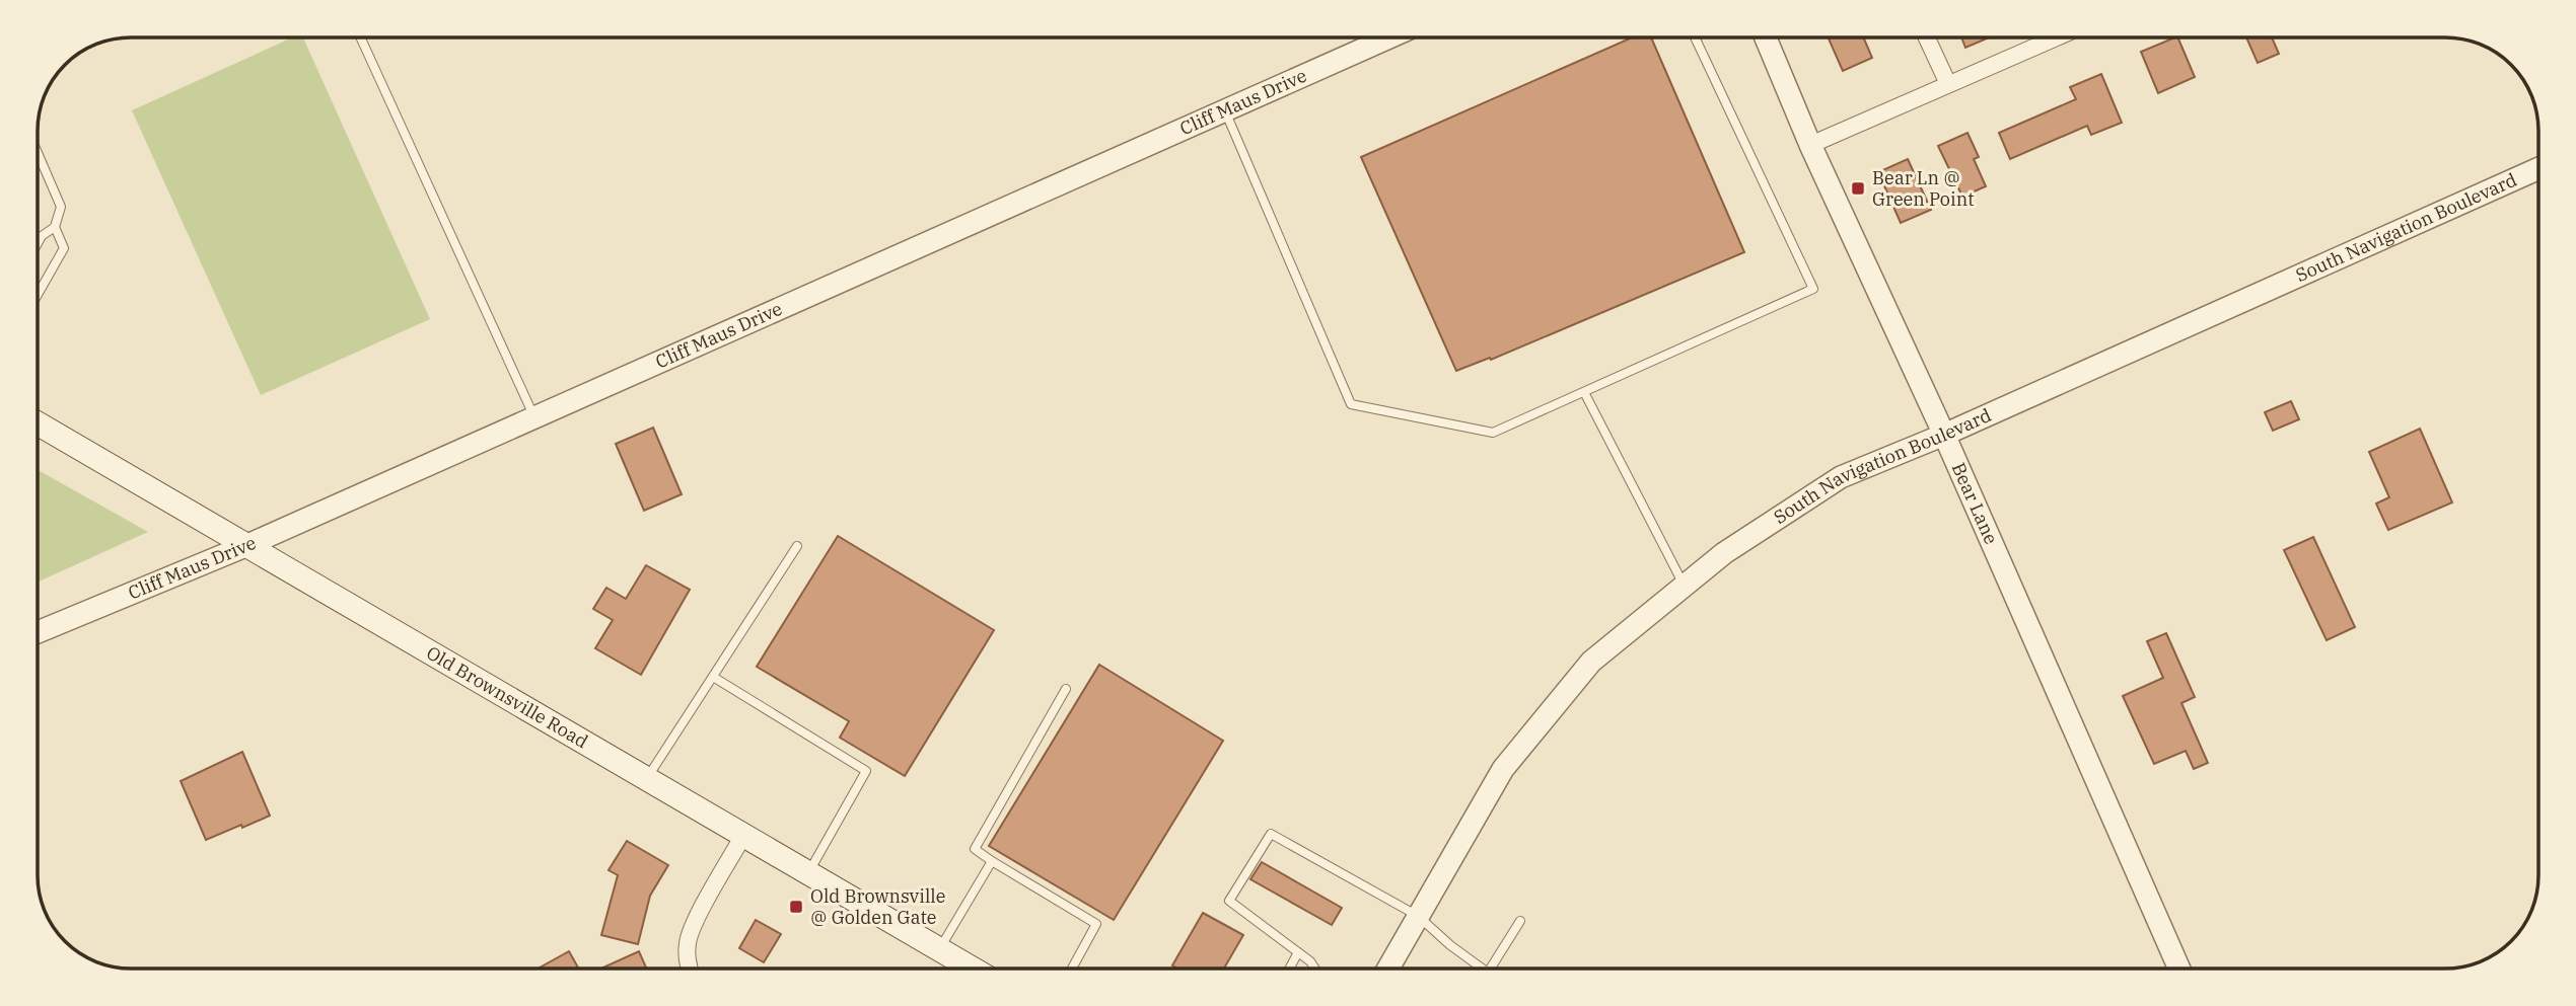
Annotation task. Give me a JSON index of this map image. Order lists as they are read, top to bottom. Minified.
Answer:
{"streets":{"main road":["Old Brownsville Road"],"street":["Cliff Maus Drive","South Navigation Boulevard","Bear Lane"]},"crossings":[["Cliff Maus Drive","Old Brownsville Road"],["South Navigation Boulevard","Bear Lane"]],"places":{"transit":["Bear Ln @ Green Point","Old Brownsville @ Golden Gate"]}}
